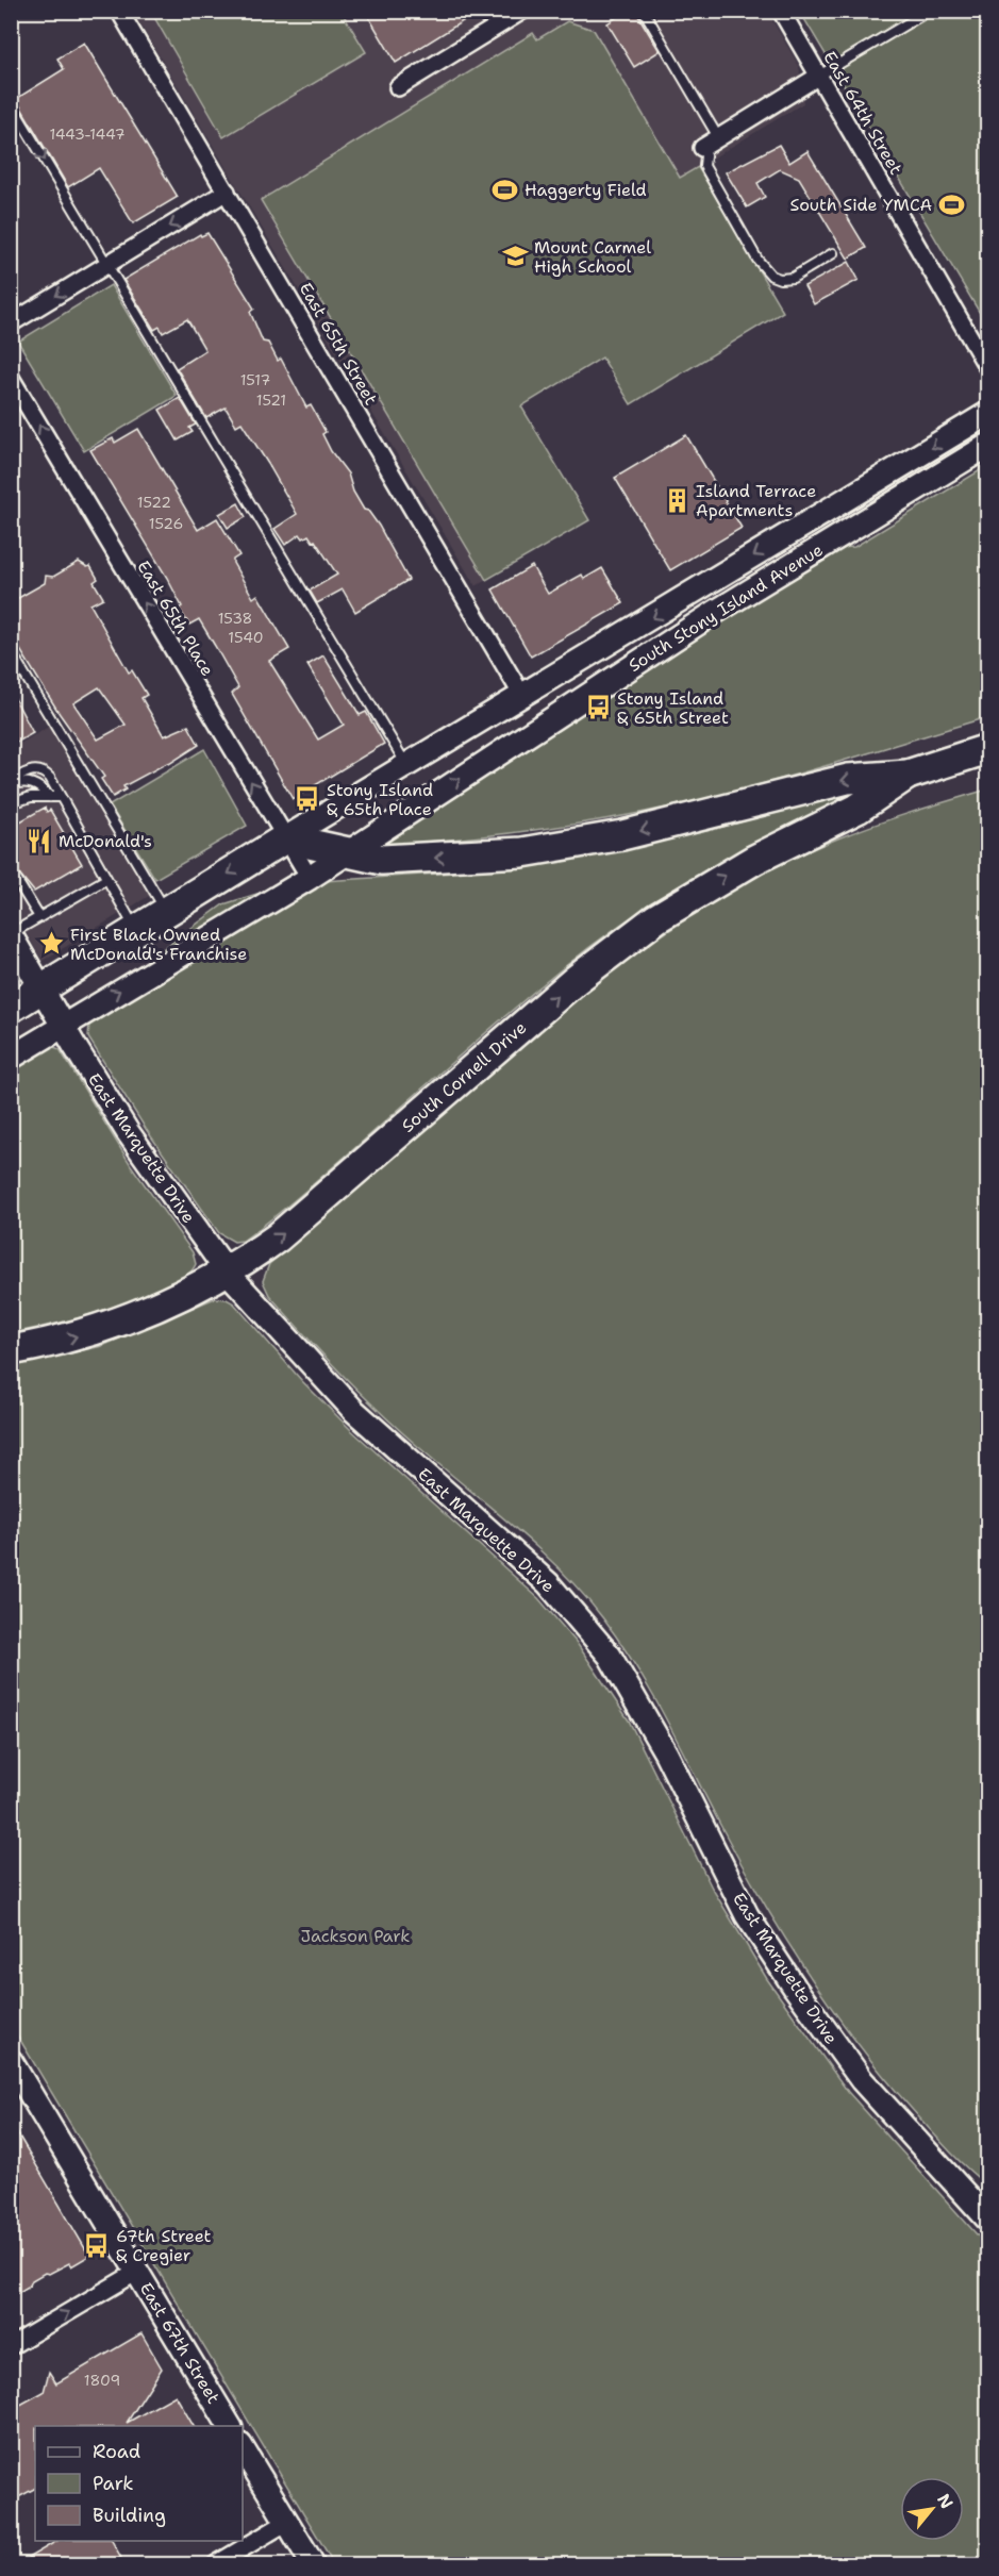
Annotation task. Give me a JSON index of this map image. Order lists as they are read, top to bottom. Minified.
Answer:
{"streets":{"highway":["South Stony Island Avenue","South Cornell Drive"],"street":["East 64th Street","East 65th Street","East 65th Place","East Marquette Drive","East 67th Street"]},"crossings":[["East 65th Street","South Stony Island Avenue"],["South Stony Island Avenue","East 65th Place"],["South Stony Island Avenue","South Cornell Drive"],["South Stony Island Avenue","East Marquette Drive"],["East 65th Place","South Cornell Drive"],["South Cornell Drive","East Marquette Drive"]],"one_way":["East 65th Place"],"parks":["Jackson Park"],"places":{"sports":["Haggerty Field","South Side YMCA"],"school or university":["Mount Carmel High School"],"building":["Island Terrace Apartments"],"bus stop":["Stony Island & 65th Street","Stony Island & 65th Place","67th Street & Cregier"],"restaurant":["McDonald's"],"place":["First Black Owned McDonald's Franchise"]},"house_numbers":["1443-1447","1517","1521","1522","1526","1538","1540","1809"],"legend":["Road","Park","Building"],"north":"top right"}
